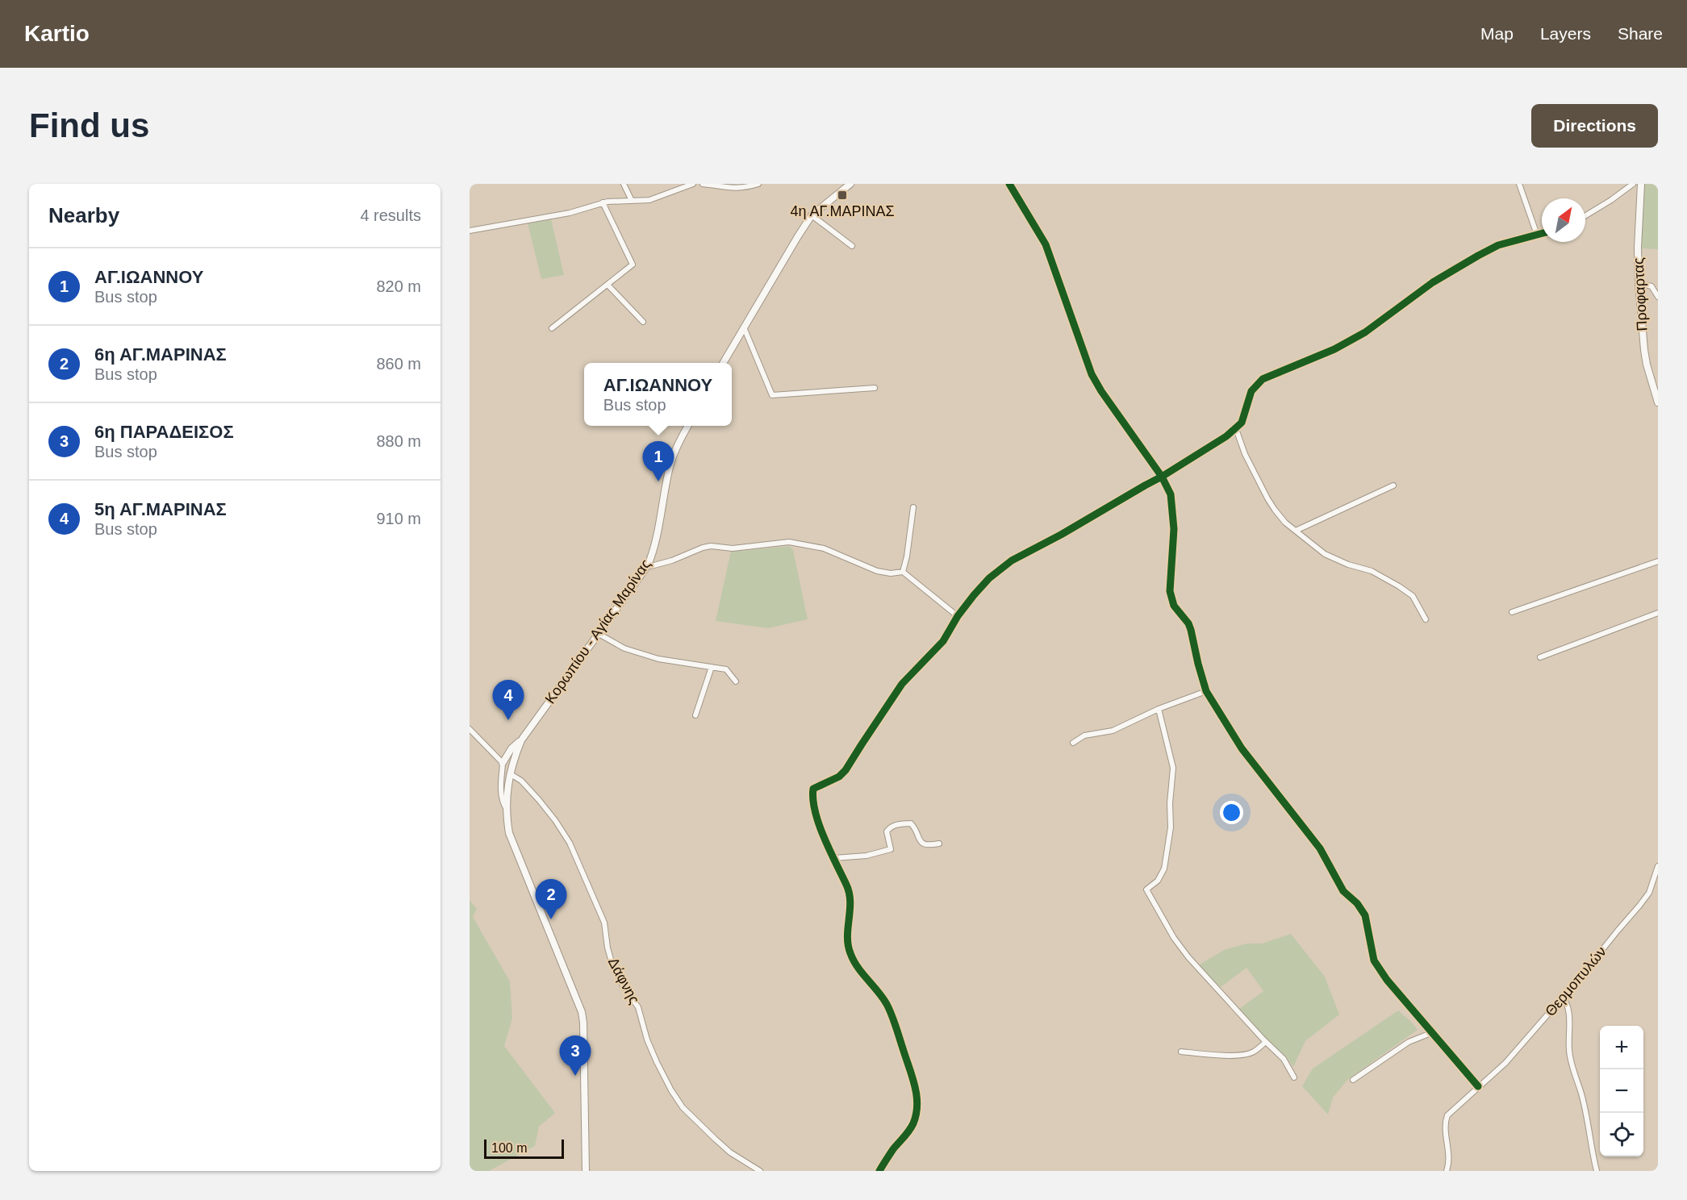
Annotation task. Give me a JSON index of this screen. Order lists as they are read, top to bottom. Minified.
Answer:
{"streets":{"main road":["Κορωπίου - Αγίας Μαρίνας"],"street":["Προφαρτας","Δάφνης","Θερμοπυλών"]},"crossings":[["Κορωπίου - Αγίας Μαρίνας","Δάφνης"]],"places":{"transit":["4η ΑΓ.ΜΑΡΙΝΑΣ"]},"scale_bar":"100 m","north":"top right","page":{"header":"Kartio","nav":["Map","Layers","Share"],"buttons":"Directions","title":"Find us","heading":["Nearby","4 results"],"list":[{"mark":"1","name":"ΑΓ.ΙΩΑΝΝΟΥ","note":"Bus stop","value":"820 m"},{"mark":"2","name":"6η ΑΓ.ΜΑΡΙΝΑΣ","note":"Bus stop","value":"860 m"},{"mark":"3","name":"6η ΠΑΡΑΔΕΙΣΟΣ","note":"Bus stop","value":"880 m"},{"mark":"4","name":"5η ΑΓ.ΜΑΡΙΝΑΣ","note":"Bus stop","value":"910 m"}],"popup":["ΑΓ.ΙΩΑΝΝΟΥ","Bus stop"],"pins":["1","4","2","3"],"map_buttons":["+","−"],"scale":"100 m"}}
